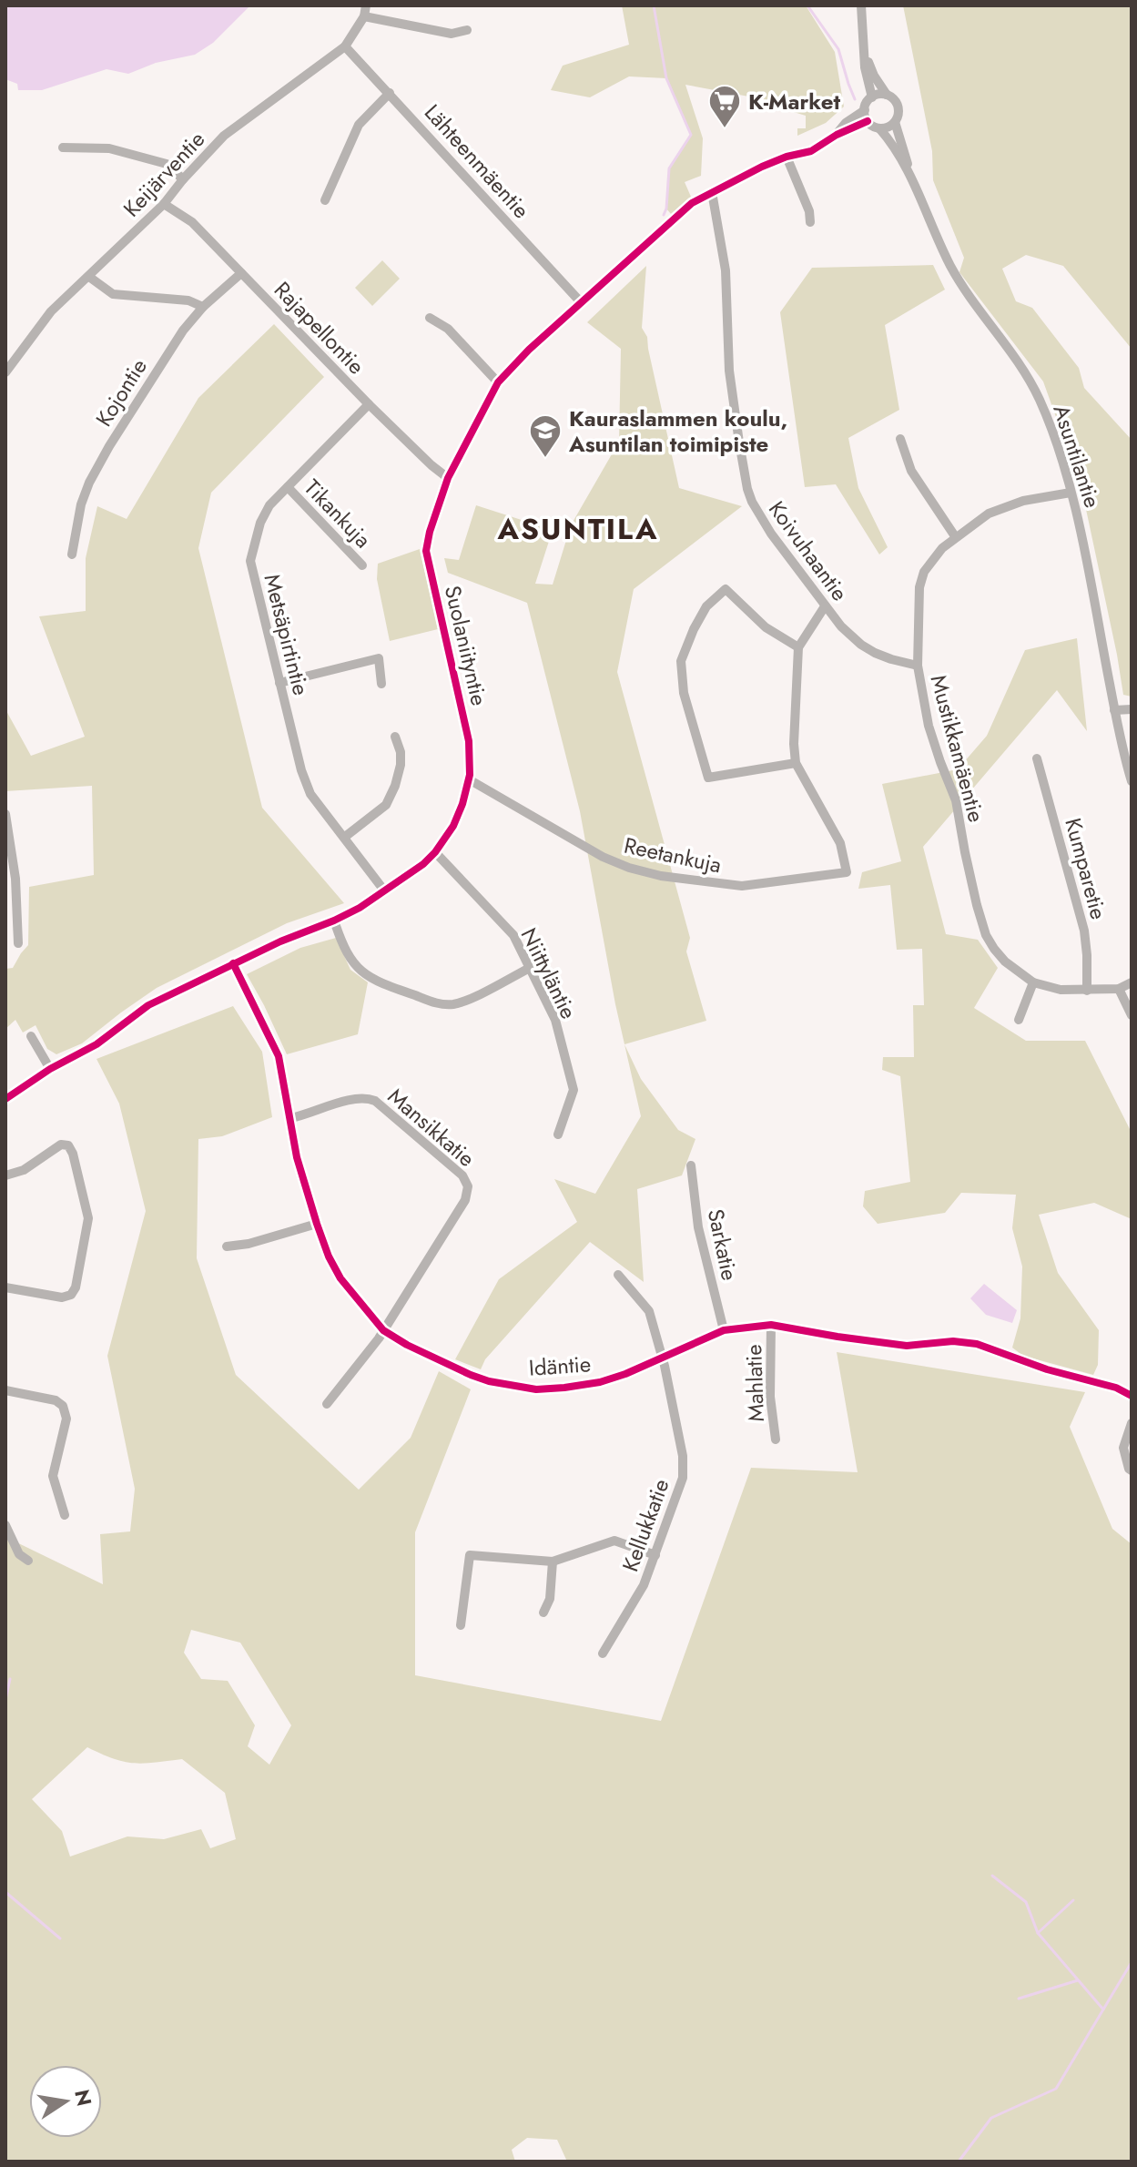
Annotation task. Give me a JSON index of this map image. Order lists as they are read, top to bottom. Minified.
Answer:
{"streets":{"street":["Lähteenmäentie","Keijärventie","Rajapellontie","Kojontie","Asuntilantie","Tikankuja","Koivuhaantie","Metsäpirtintie","Suolaniityntie","Mustikkamäentie","Reetankuja","Kumparetie","Niittyläntie","Mansikkatie","Sarkatie","Idäntie","Mahlatie","Kellukkatie"]},"crossings":[["Lähteenmäentie","Keijärventie"],["Lähteenmäentie","Suolaniityntie"],["Keijärventie","Rajapellontie"],["Rajapellontie","Kojontie"],["Rajapellontie","Metsäpirtintie"],["Rajapellontie","Suolaniityntie"],["Asuntilantie","Suolaniityntie"],["Asuntilantie","Mustikkamäentie"],["Tikankuja","Metsäpirtintie"],["Koivuhaantie","Suolaniityntie"],["Koivuhaantie","Mustikkamäentie"],["Metsäpirtintie","Suolaniityntie"],["Suolaniityntie","Reetankuja"],["Suolaniityntie","Niittyläntie"],["Suolaniityntie","Idäntie"],["Mustikkamäentie","Kumparetie"],["Mansikkatie","Idäntie"],["Sarkatie","Idäntie"],["Idäntie","Mahlatie"],["Idäntie","Kellukkatie"]],"districts":["ASUNTILA"],"places":{"supermarket":["K-Market"],"school or university":["Kauraslammen koulu, Asuntilan toimipiste"]},"north":"right"}
